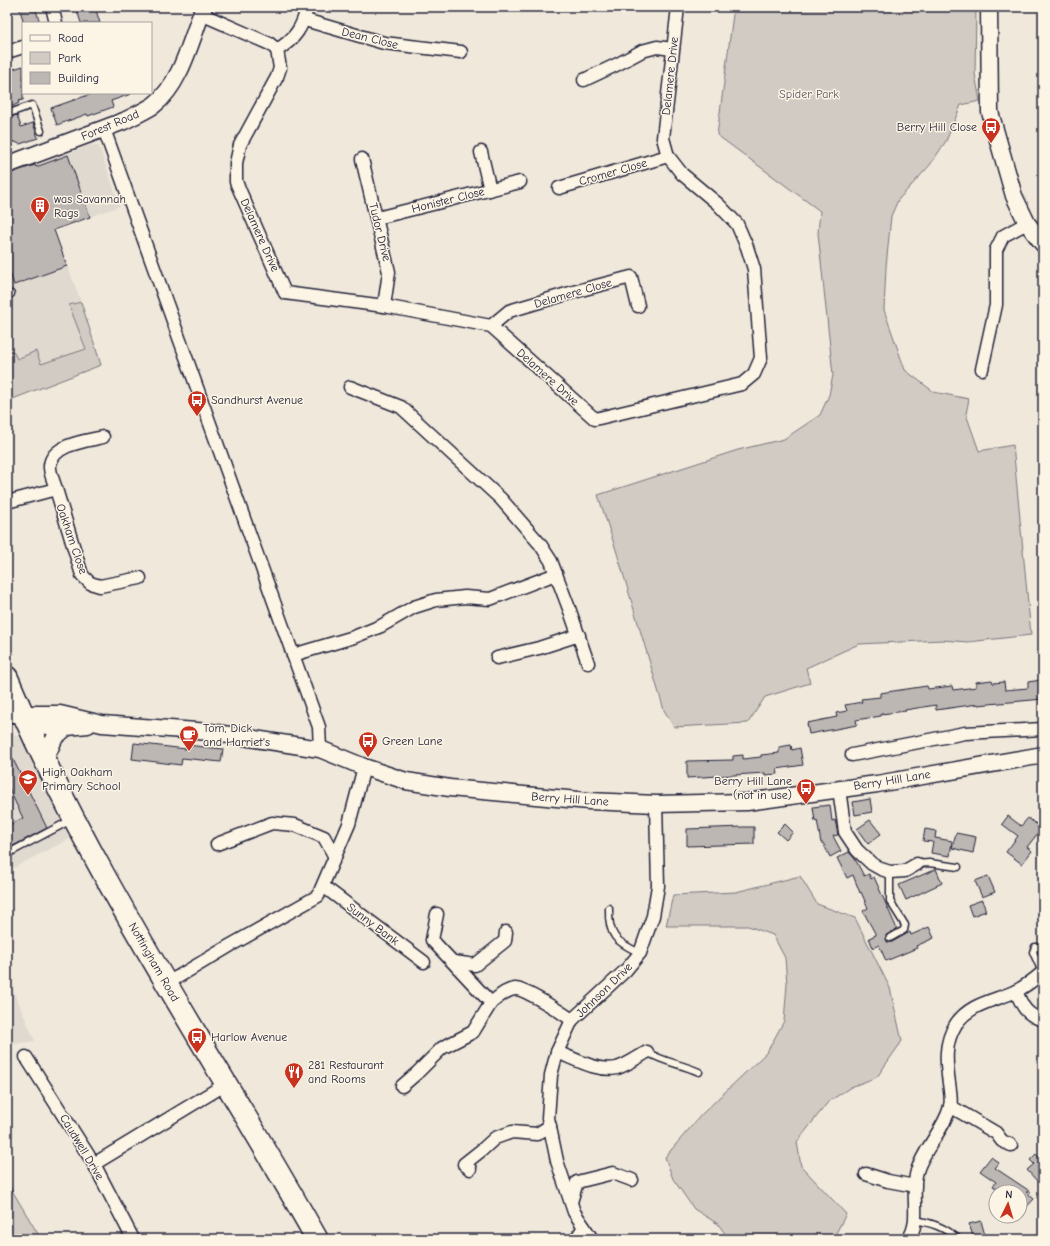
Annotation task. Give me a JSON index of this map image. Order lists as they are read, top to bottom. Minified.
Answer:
{"streets":{"highway":["Nottingham Road"],"street":["Dean Close","Delamere Drive","Forest Road","Cromer Close","Honister Close","Tudor Drive","Delamere Close","Oakham Close","Berry Hill Lane","Sunny Bank","Johnson Drive","Caudwell Drive"]},"crossings":[["Delamere Drive","Cromer Close"],["Delamere Drive","Tudor Drive"],["Delamere Drive","Delamere Close"],["Honister Close","Tudor Drive"],["Berry Hill Lane","Nottingham Road"],["Berry Hill Lane","Johnson Drive"]],"parks":["Spider Park"],"places":{"bus stop":["Berry Hill Close","Sandhurst Avenue","Green Lane","Berry Hill Lane (not in use)","Harlow Avenue"],"building":["was Savannah Rags"],"cafe":["Tom, Dick and Harriet's"],"school or university":["High Oakham Primary School"],"restaurant":["281 Restaurant and Rooms"]},"legend":["Road","Park","Building"],"north":"top"}
